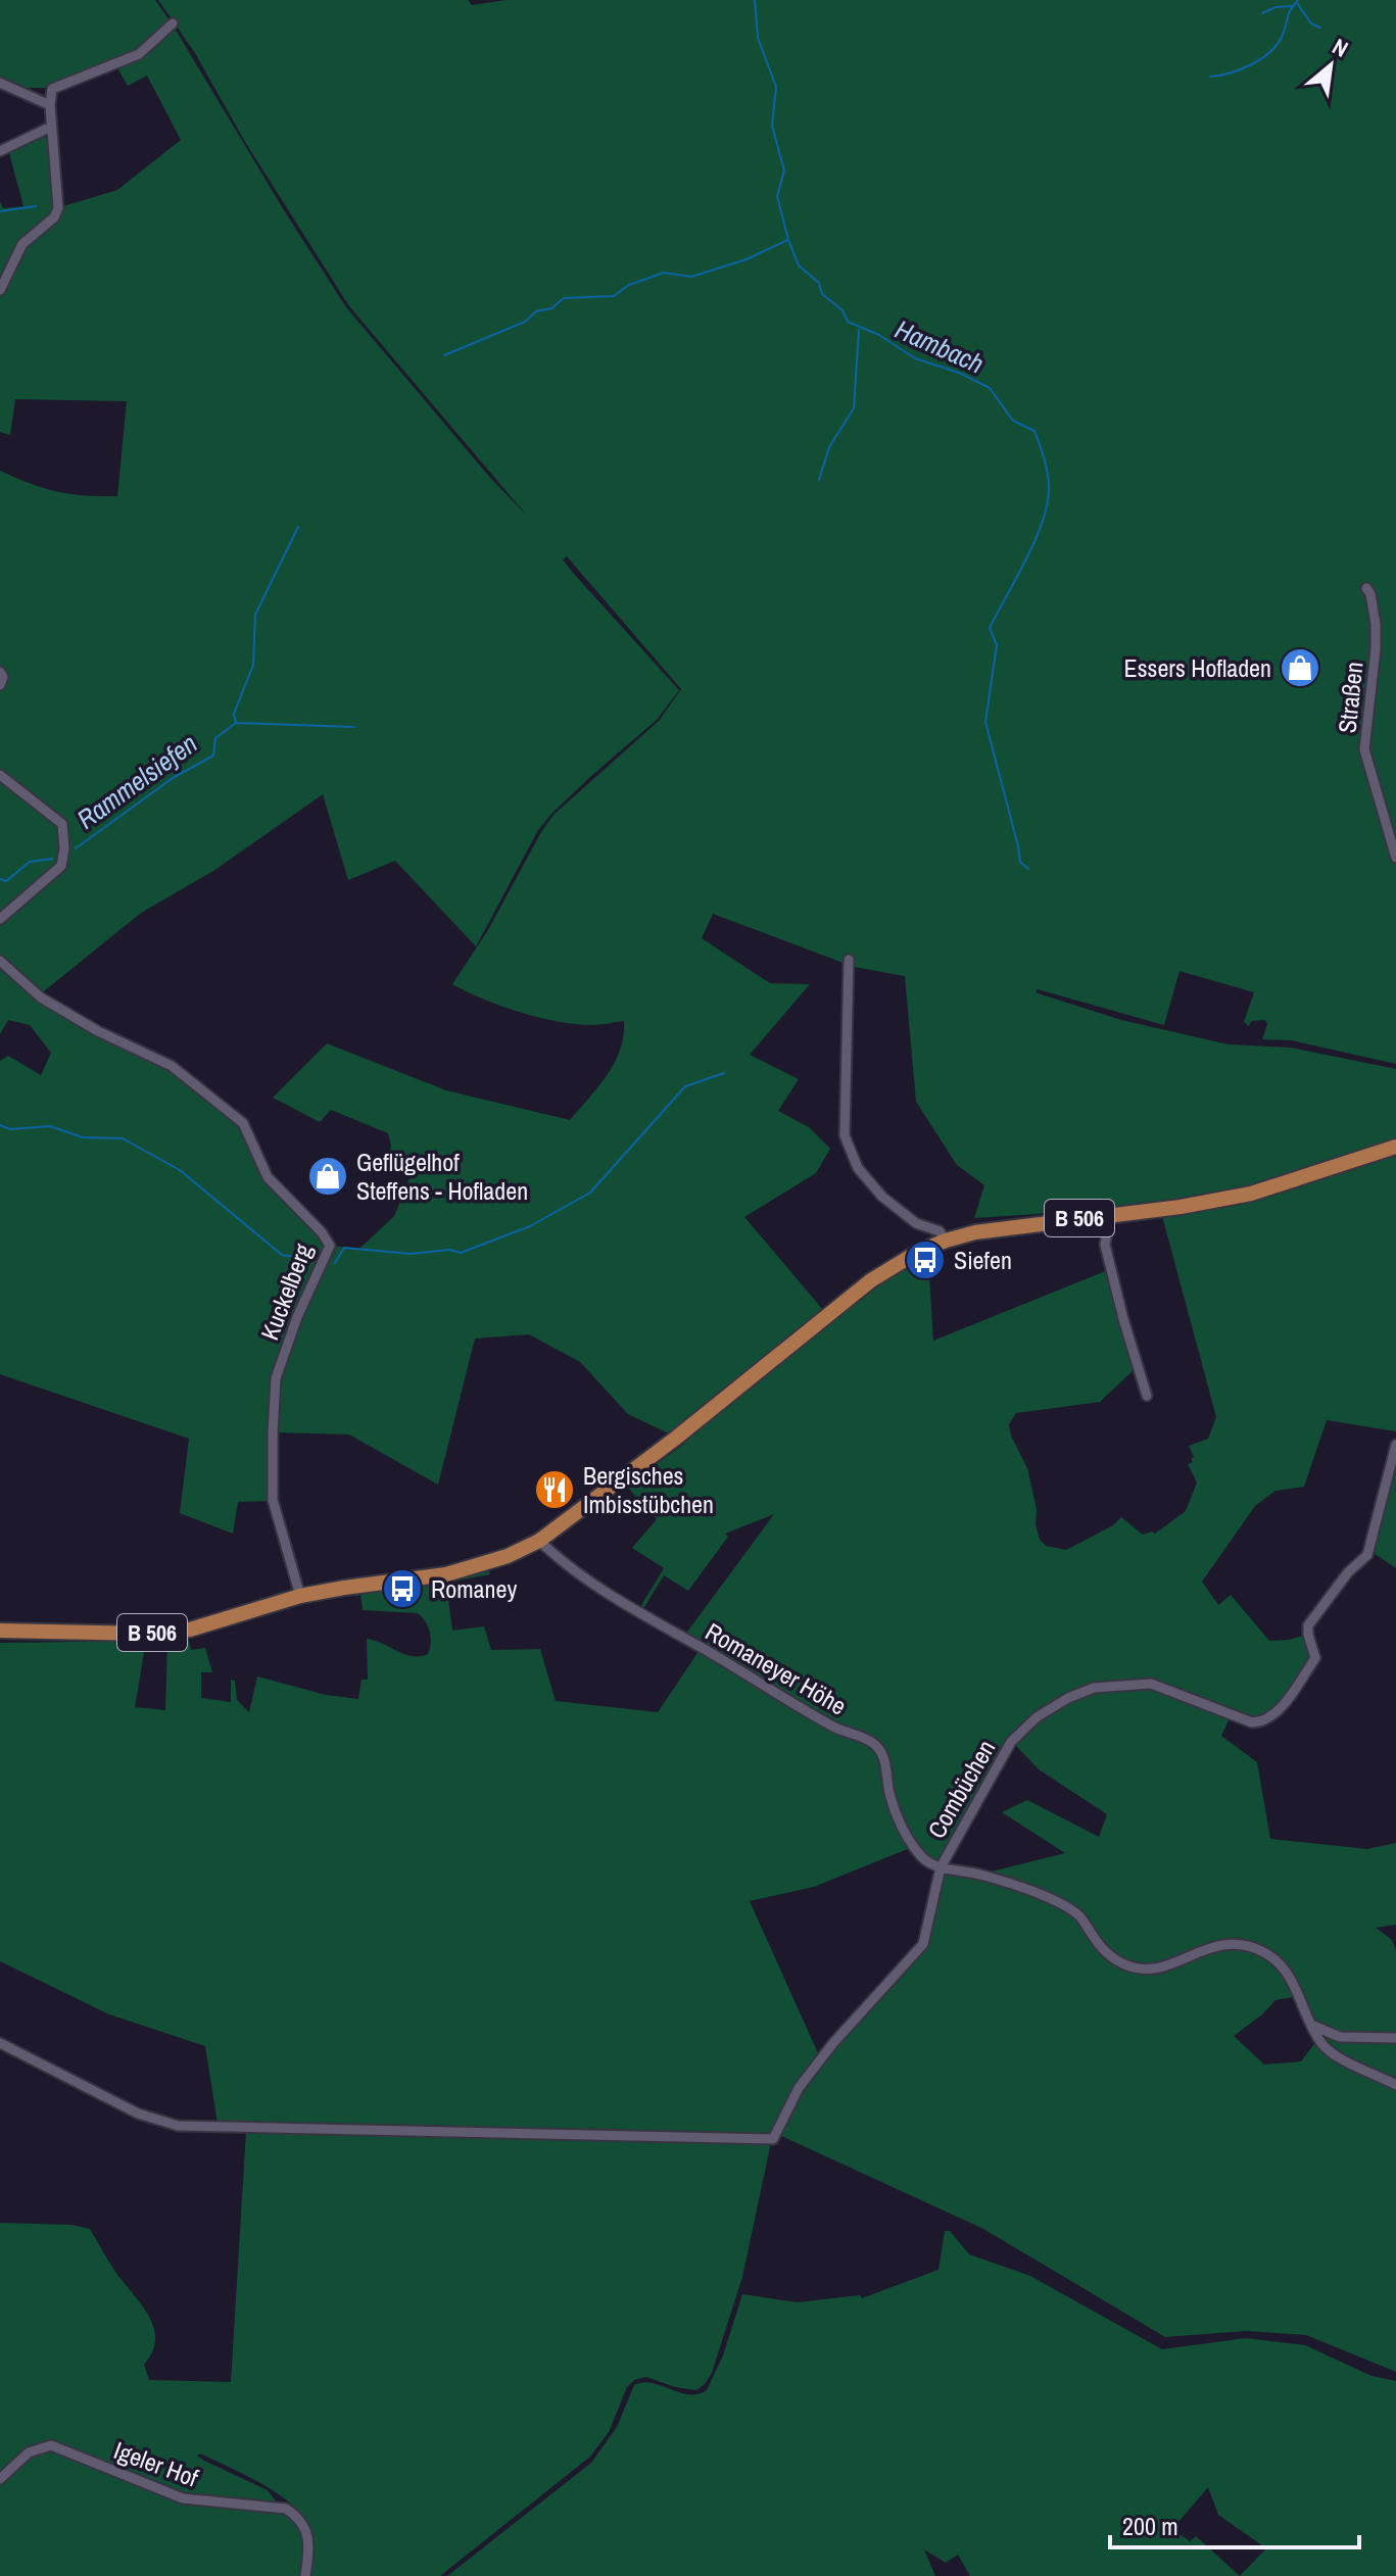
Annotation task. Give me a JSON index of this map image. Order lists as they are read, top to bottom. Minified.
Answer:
{"streets":{"main road":["B 506"],"street":["Straßen","Kuckelberg","Romaneyer Höhe","Combüchen","Igeler Hof"]},"crossings":[["B 506","Kuckelberg"],["B 506","Romaneyer Höhe"],["Romaneyer Höhe","Combüchen"]],"water":["Hambach","Rammelsiefen"],"places":{"shop":["Essers Hofladen","Geflügelhof Steffens - Hofladen"],"bus stop":["Siefen","Romaney"],"restaurant":["Bergisches Imbisstübchen"]},"scale_bar":"200 m","north":"top right"}
